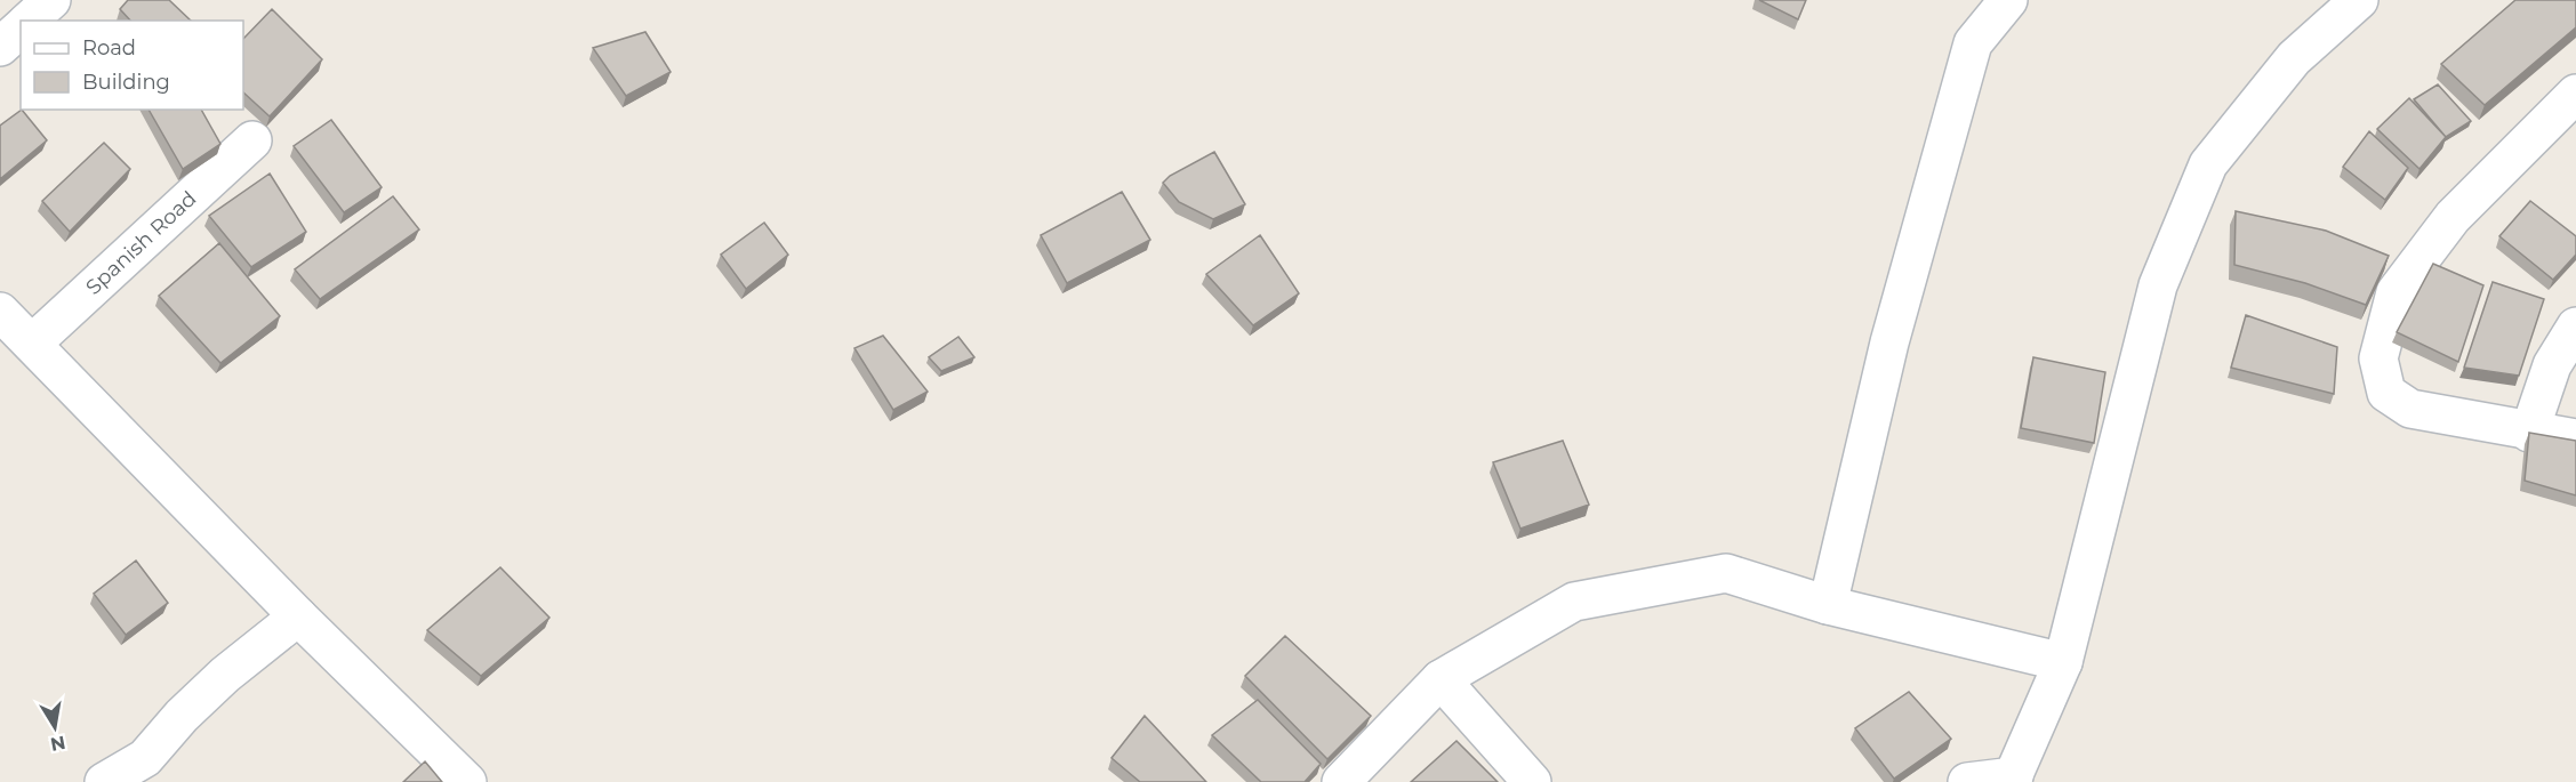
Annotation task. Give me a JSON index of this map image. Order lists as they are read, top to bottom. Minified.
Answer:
{"streets":{"street":["Spanish Road"]},"legend":["Road","Building"],"north":"bottom"}
